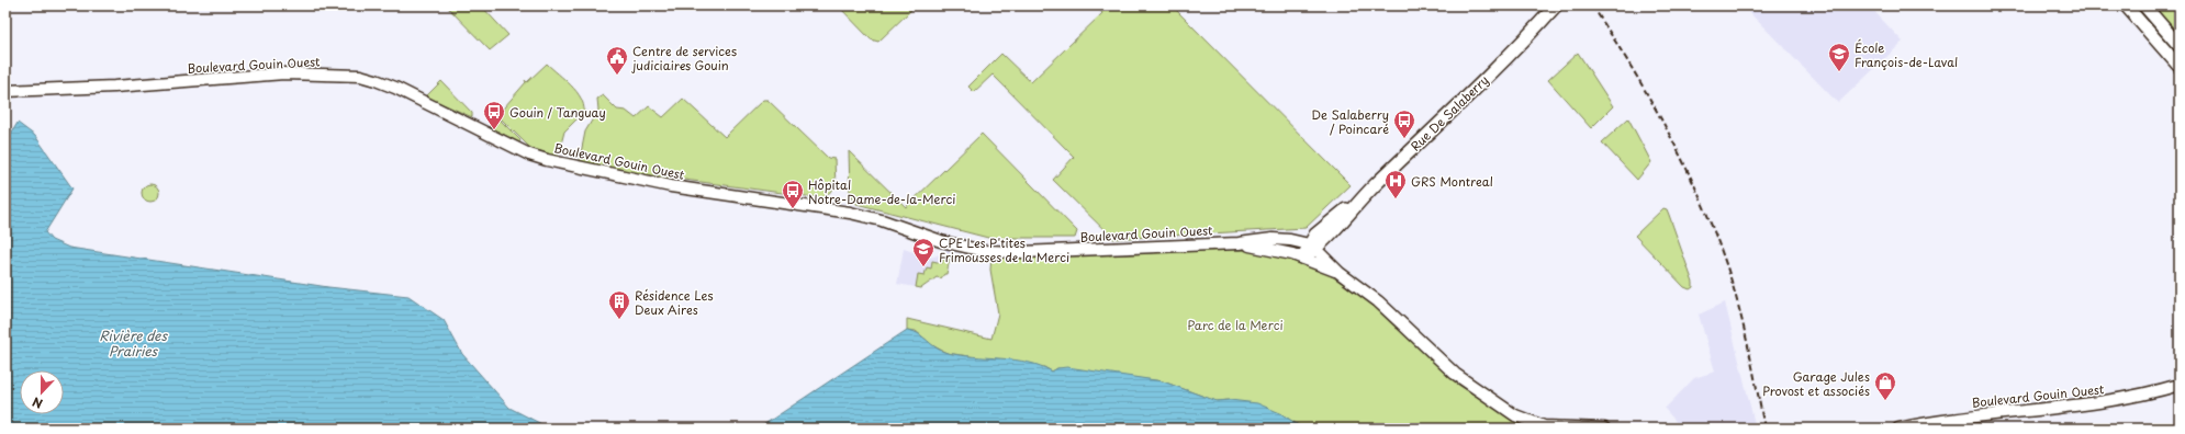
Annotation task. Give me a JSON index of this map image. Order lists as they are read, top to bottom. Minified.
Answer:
{"streets":{"main road":["Rue De Salaberry"],"street":["Boulevard Gouin Ouest"]},"crossings":[["Boulevard Gouin Ouest","Rue De Salaberry"]],"water":["Rivière des Prairies"],"parks":["Parc de la Merci"],"places":{"school or university":["École François-de-Laval","CPE Les P'tites Frimousses de la Merci"],"public building":["Centre de services judiciaires Gouin"],"bus stop":["Gouin / Tanguay","De Salaberry / Poincaré","Hôpital Notre-Dame-de-la-Merci"],"hospital":["GRS Montreal"],"building":["Résidence Les Deux Aires"],"shop":["Garage Jules Provost et associés"]},"north":"bottom"}
